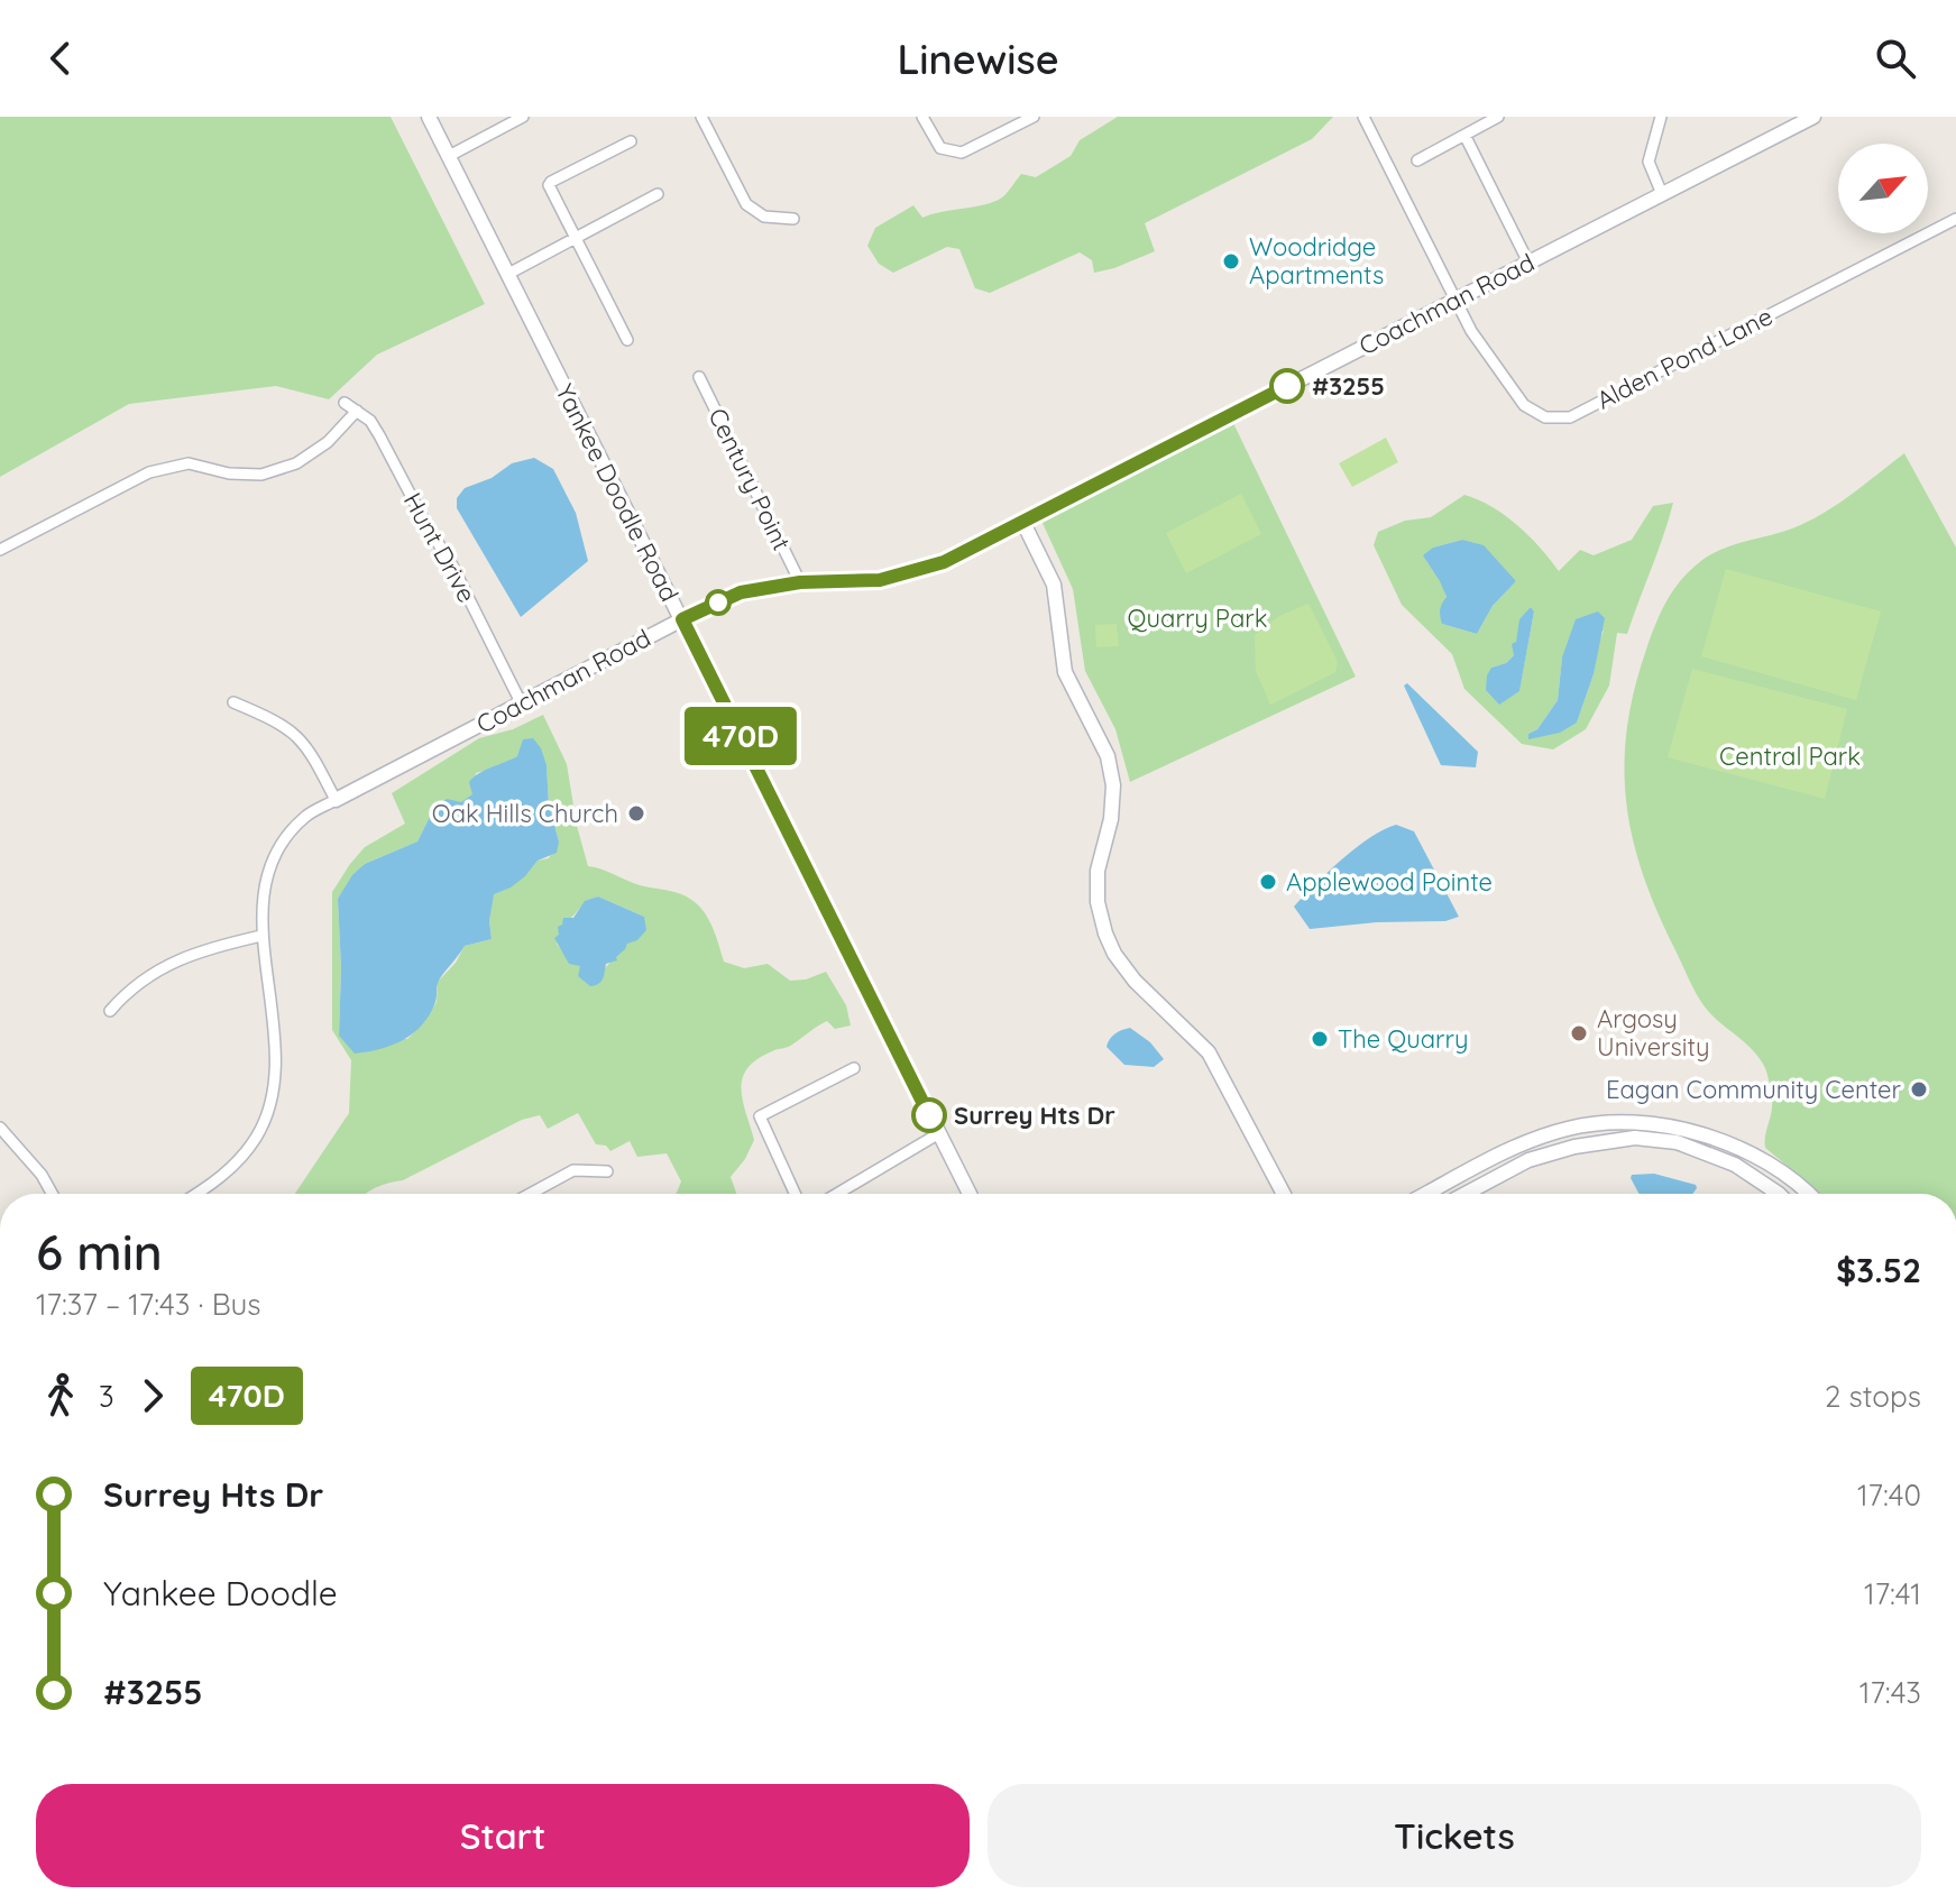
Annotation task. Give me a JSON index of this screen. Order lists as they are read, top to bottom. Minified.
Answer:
{"streets":{"street":["Coachman Road","Alden Pond Lane","Century Point","Yankee Doodle Road","Hunt Drive"]},"crossings":[["Coachman Road","Alden Pond Lane"],["Coachman Road","Century Point"],["Coachman Road","Yankee Doodle Road"],["Coachman Road","Hunt Drive"]],"parks":["Quarry Park","Central Park"],"places":["Woodridge Apartments","#3255","Oak Hills Church","Applewood Pointe","Argosy University","The Quarry","Eagan Community Center","Surrey Hts Dr"],"lines":["bus line 470D"],"north":"top right","page":{"header":"Linewise","on_map":"470D","heading":["6 min","17:37 – 17:43 · Bus","$3.52"],"legs":["3","470D","2 stops"],"list":[{"name":"Surrey Hts Dr","value":"17:40"},{"name":"Yankee Doodle","value":"17:41"},{"name":"#3255","value":"17:43"}],"buttons":["Start","Tickets"]}}
